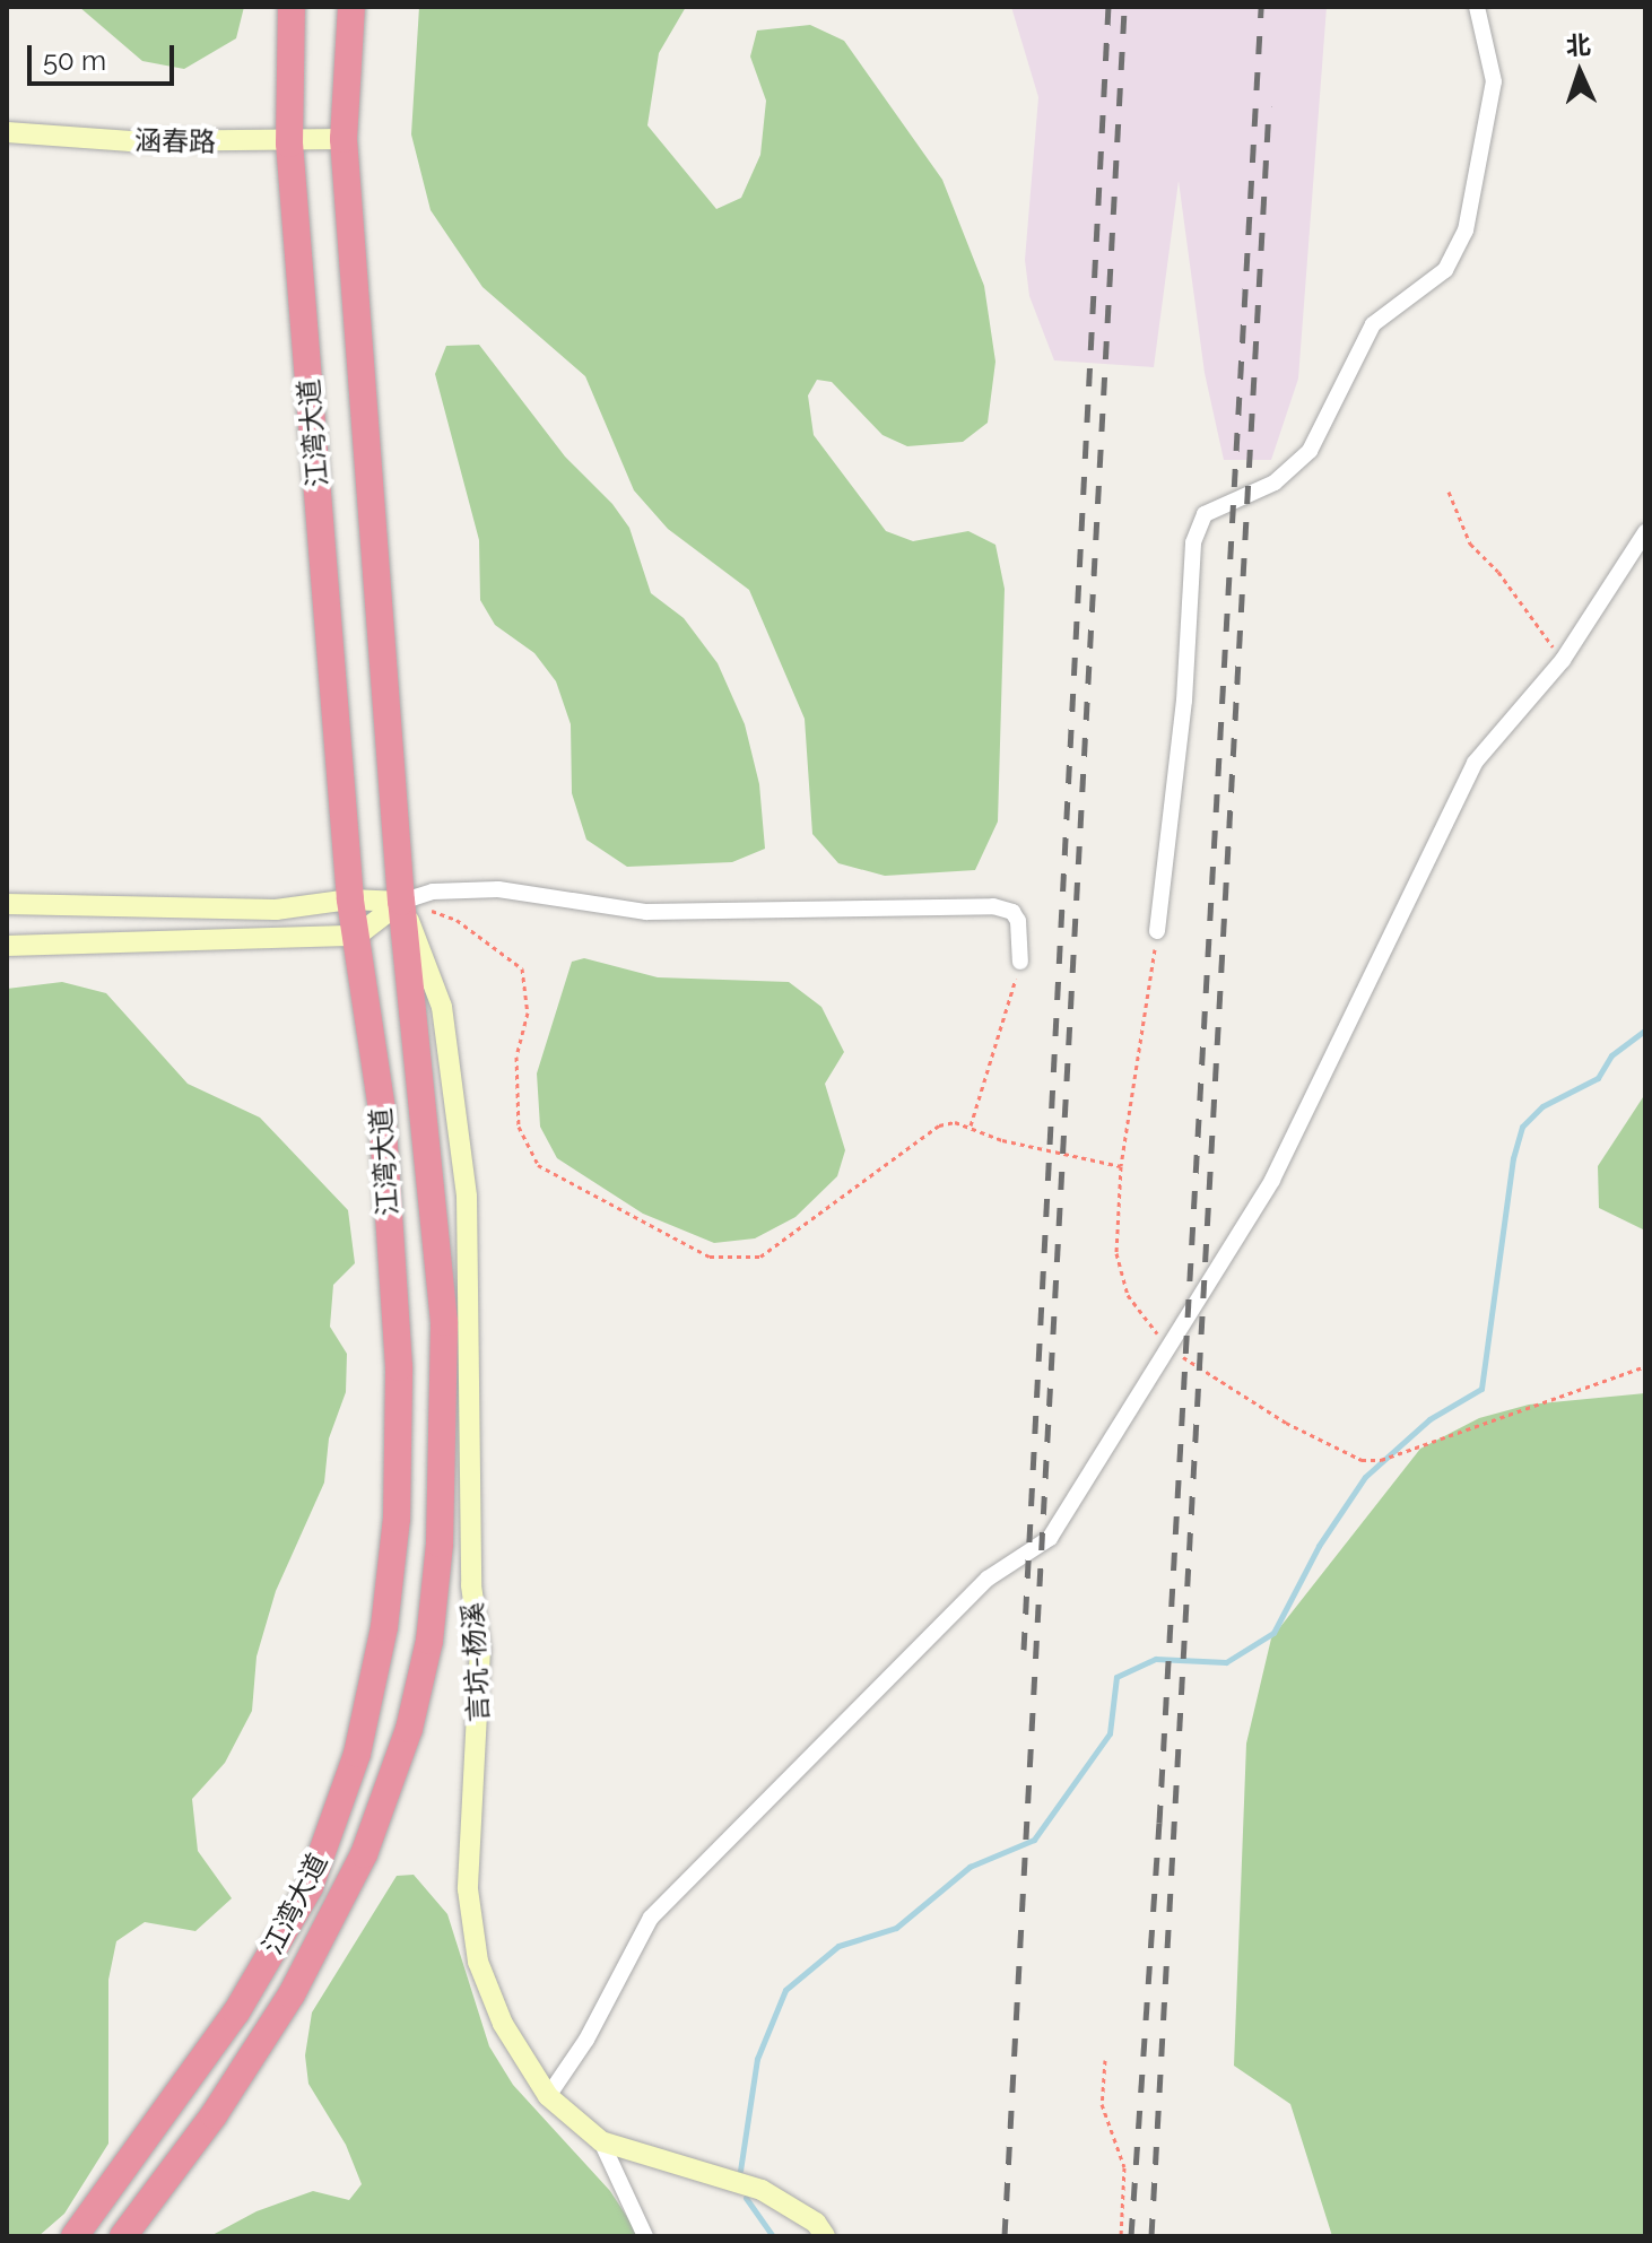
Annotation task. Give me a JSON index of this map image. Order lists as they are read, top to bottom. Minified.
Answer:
{"streets":{"highway":["江湾大道"],"main road":["涵春路","言坑-杨溪"]},"crossings":[["涵春路","江湾大道"],["江湾大道","言坑-杨溪"]],"scale_bar":"50 m","north":"top"}
